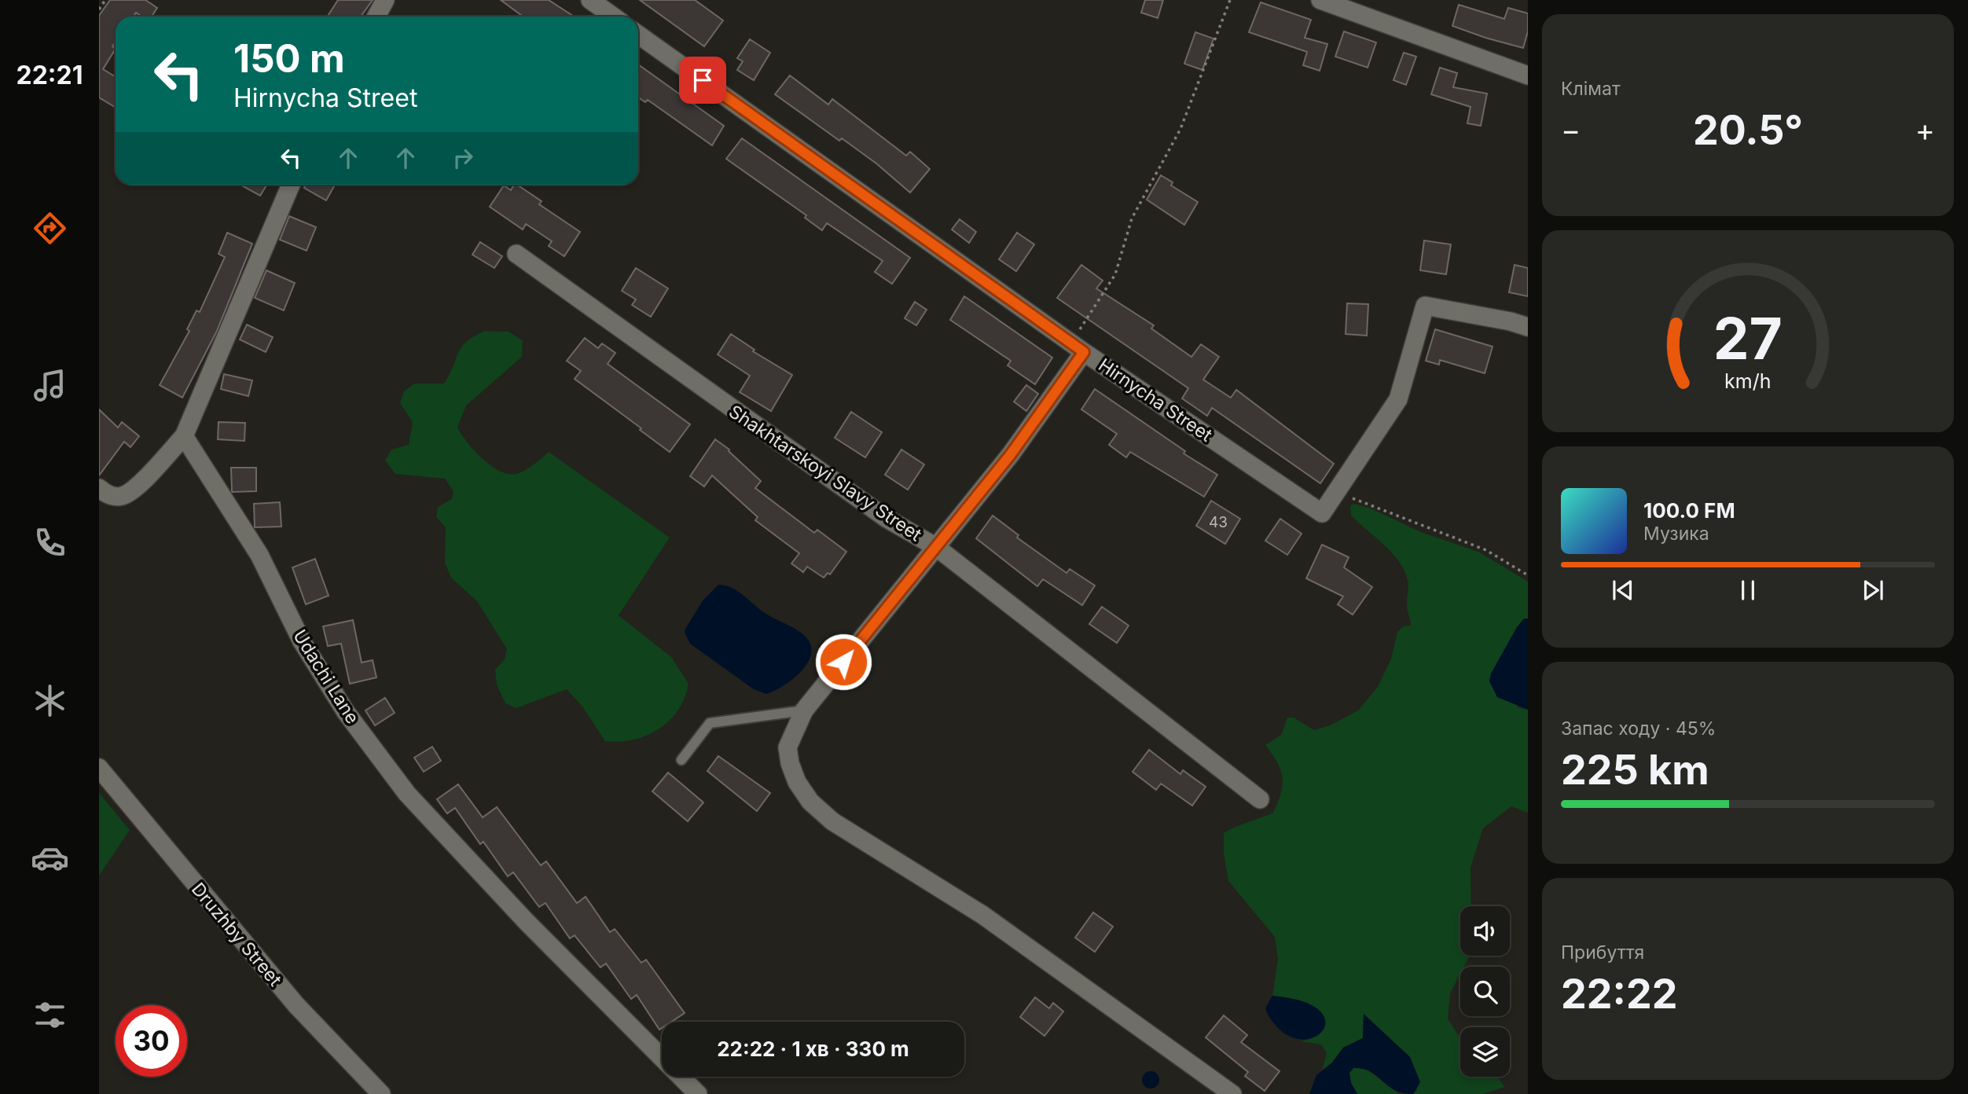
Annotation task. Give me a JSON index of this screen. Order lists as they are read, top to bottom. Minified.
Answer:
{"streets":{"street":["Hirnycha Street","Shakhtarskoyi Slavy Street","Udachi Lane","Druzhby Street"]},"house_numbers":["43"],"page":{"tabs":"22:21","tile":["Клімат",["Запас ходу · 45%","225 km"],["Прибуття","22:22"]],"turn":["150 m","Hirnycha Street"],"heat":["−","20.5°","+"],"song":["100.0 FM","Музика"],"limit":"30","trip":"22:22 · 1 хв · 330 m","gauge":["27","km/h"]}}
